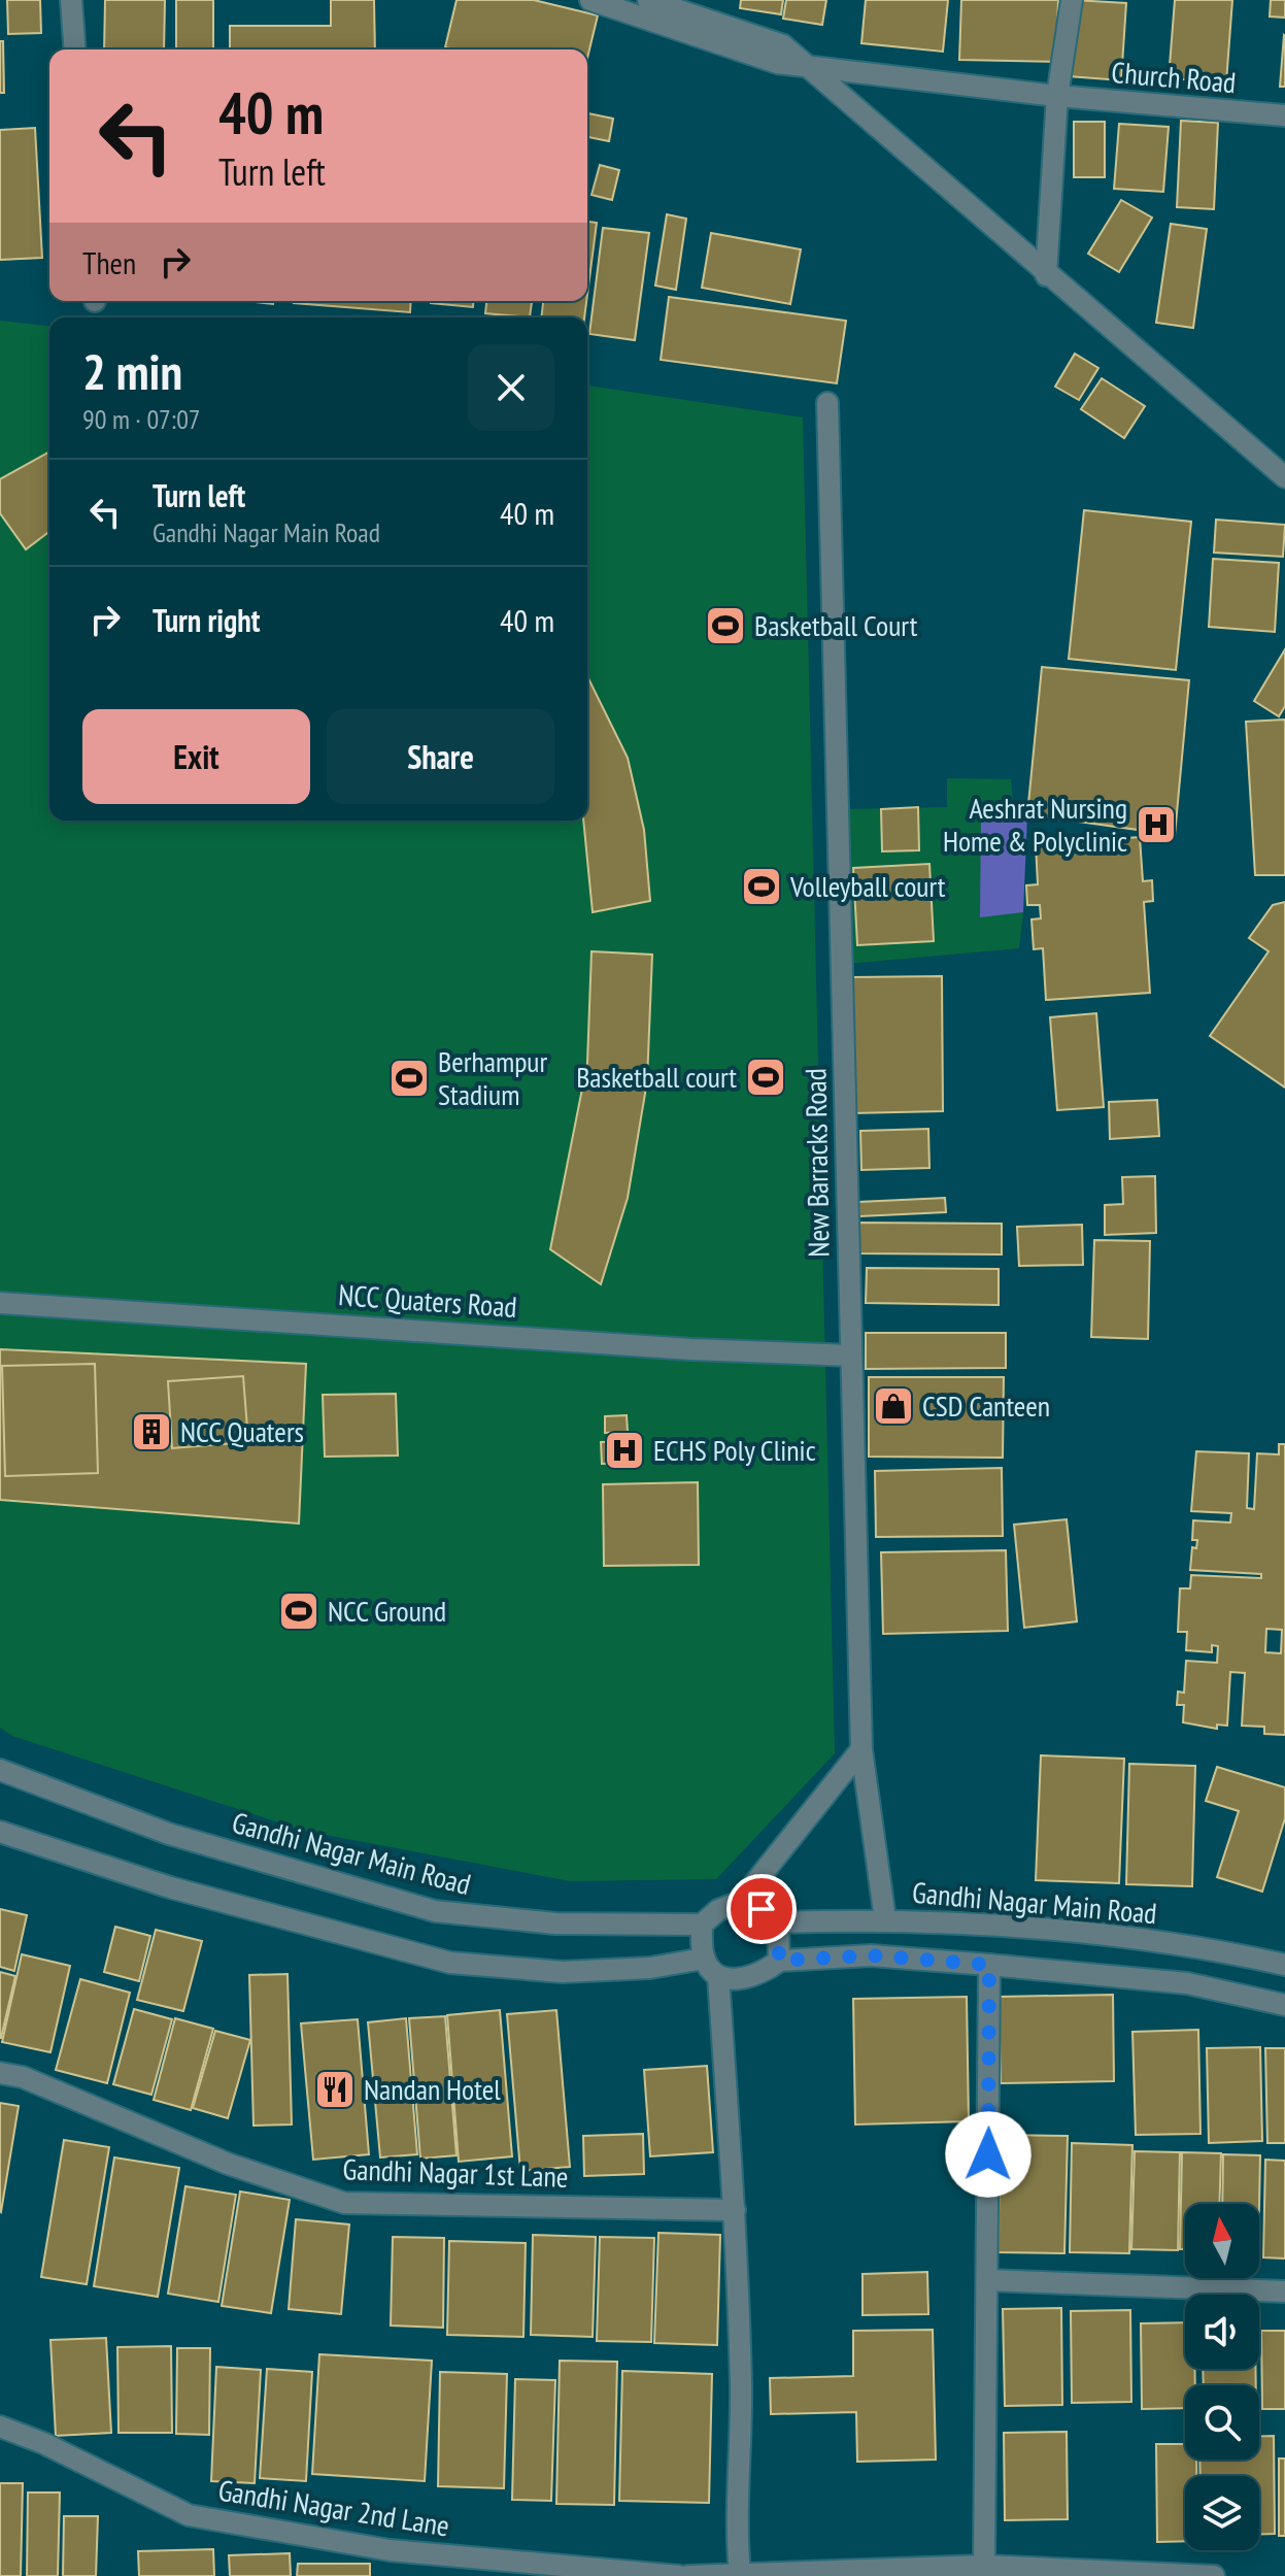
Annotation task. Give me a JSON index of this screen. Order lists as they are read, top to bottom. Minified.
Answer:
{"streets":{"street":["Church Road","New Barracks Road","NCC Quaters Road","Gandhi Nagar Main Road","Gandhi Nagar 1st Lane","Gandhi Nagar 2nd Lane"]},"crossings":[["New Barracks Road","NCC Quaters Road"],["New Barracks Road","Gandhi Nagar Main Road"]],"places":{"sports":["Basketball Court","Volleyball court","Basketball court","Berhampur Stadium","NCC Ground"],"hospital":["Aeshrat Nursing Home & Polyclinic","ECHS Poly Clinic"],"shop":["CSD Canteen"],"building":["NCC Quaters"],"restaurant":["Nandan Hotel"]},"north":"top","page":{"turn":["40 m","Turn left"],"then":"Then","heading":["2 min","90 m · 07:07"],"list":[{"name":"Turn left","note":"Gandhi Nagar Main Road","value":"40 m"},{"name":"Turn right","value":"40 m"}],"buttons":["Exit","Share"]}}
